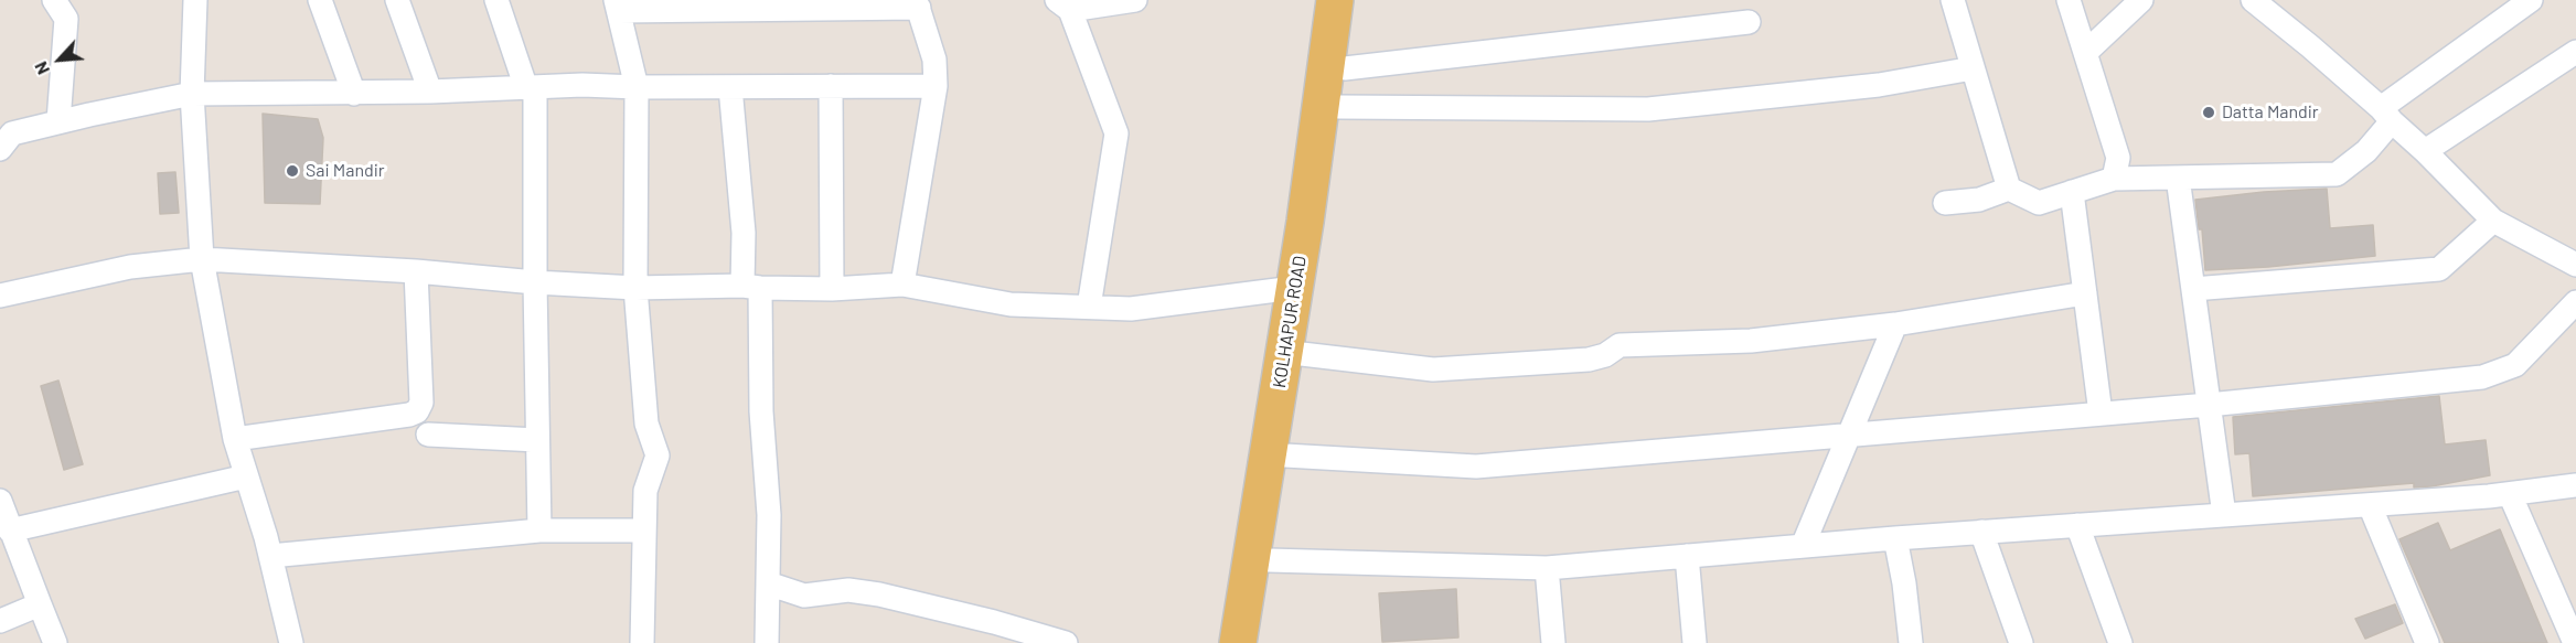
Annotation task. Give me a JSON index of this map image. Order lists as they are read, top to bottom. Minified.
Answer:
{"streets":{"main road":["KOLHAPUR ROAD"]},"places":["Datta Mandir","Sai Mandir"],"north":"bottom left"}
